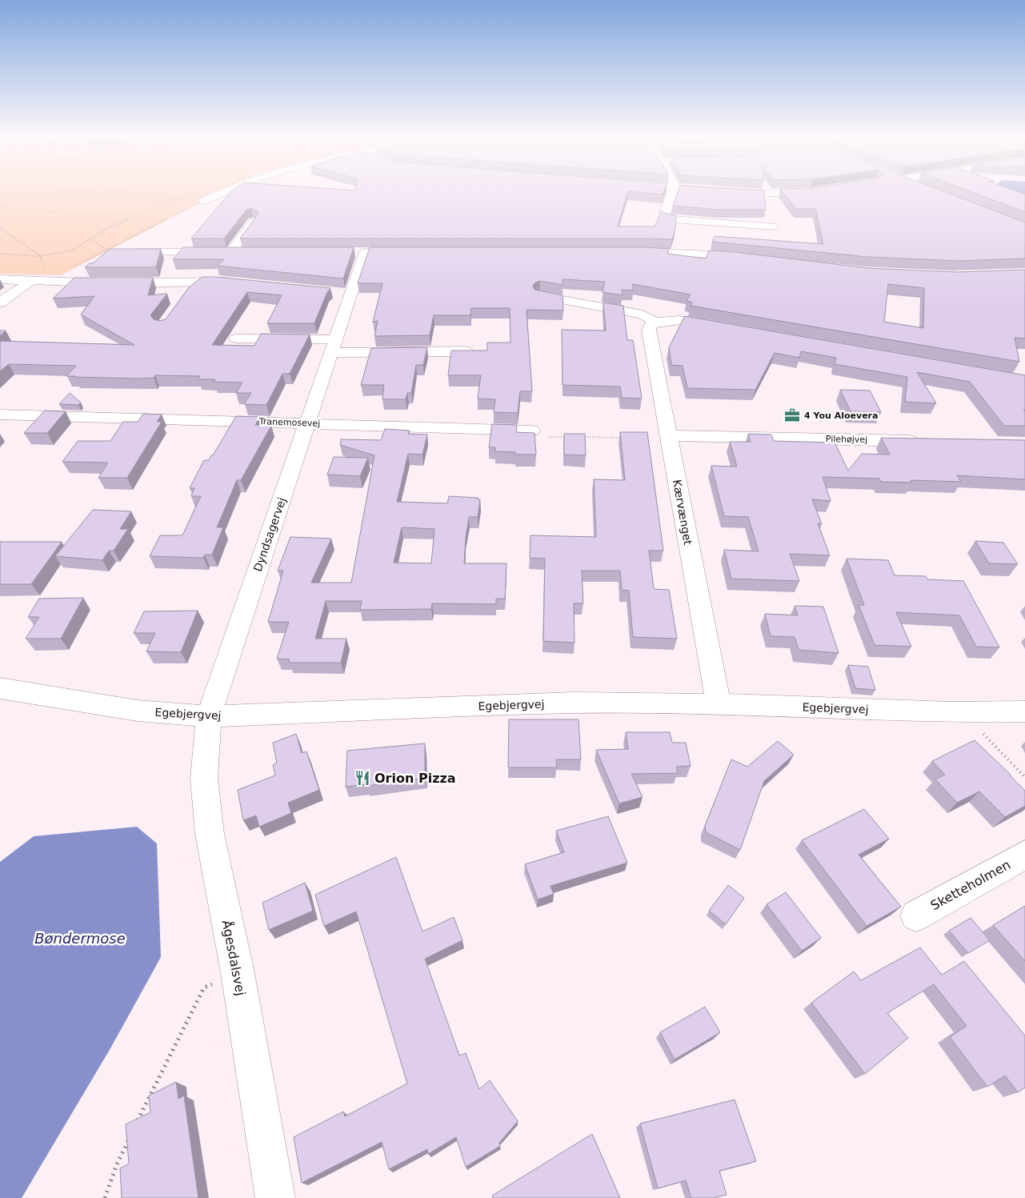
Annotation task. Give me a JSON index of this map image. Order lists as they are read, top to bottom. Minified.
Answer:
{"streets":{"street":["Tranemosevej","Pilehøjvej","Kærvænget","Dyndsagervej","Egebjergvej","Sketteholmen","Ågesdalsvej"]},"crossings":[["Tranemosevej","Dyndsagervej"],["Pilehøjvej","Kærvænget"],["Kærvænget","Egebjergvej"],["Dyndsagervej","Egebjergvej"],["Dyndsagervej","Ågesdalsvej"],["Egebjergvej","Ågesdalsvej"]],"water":["Bøndermose"],"places":{"office":["4 You Aloevera"],"restaurant":["Orion Pizza"]}}
